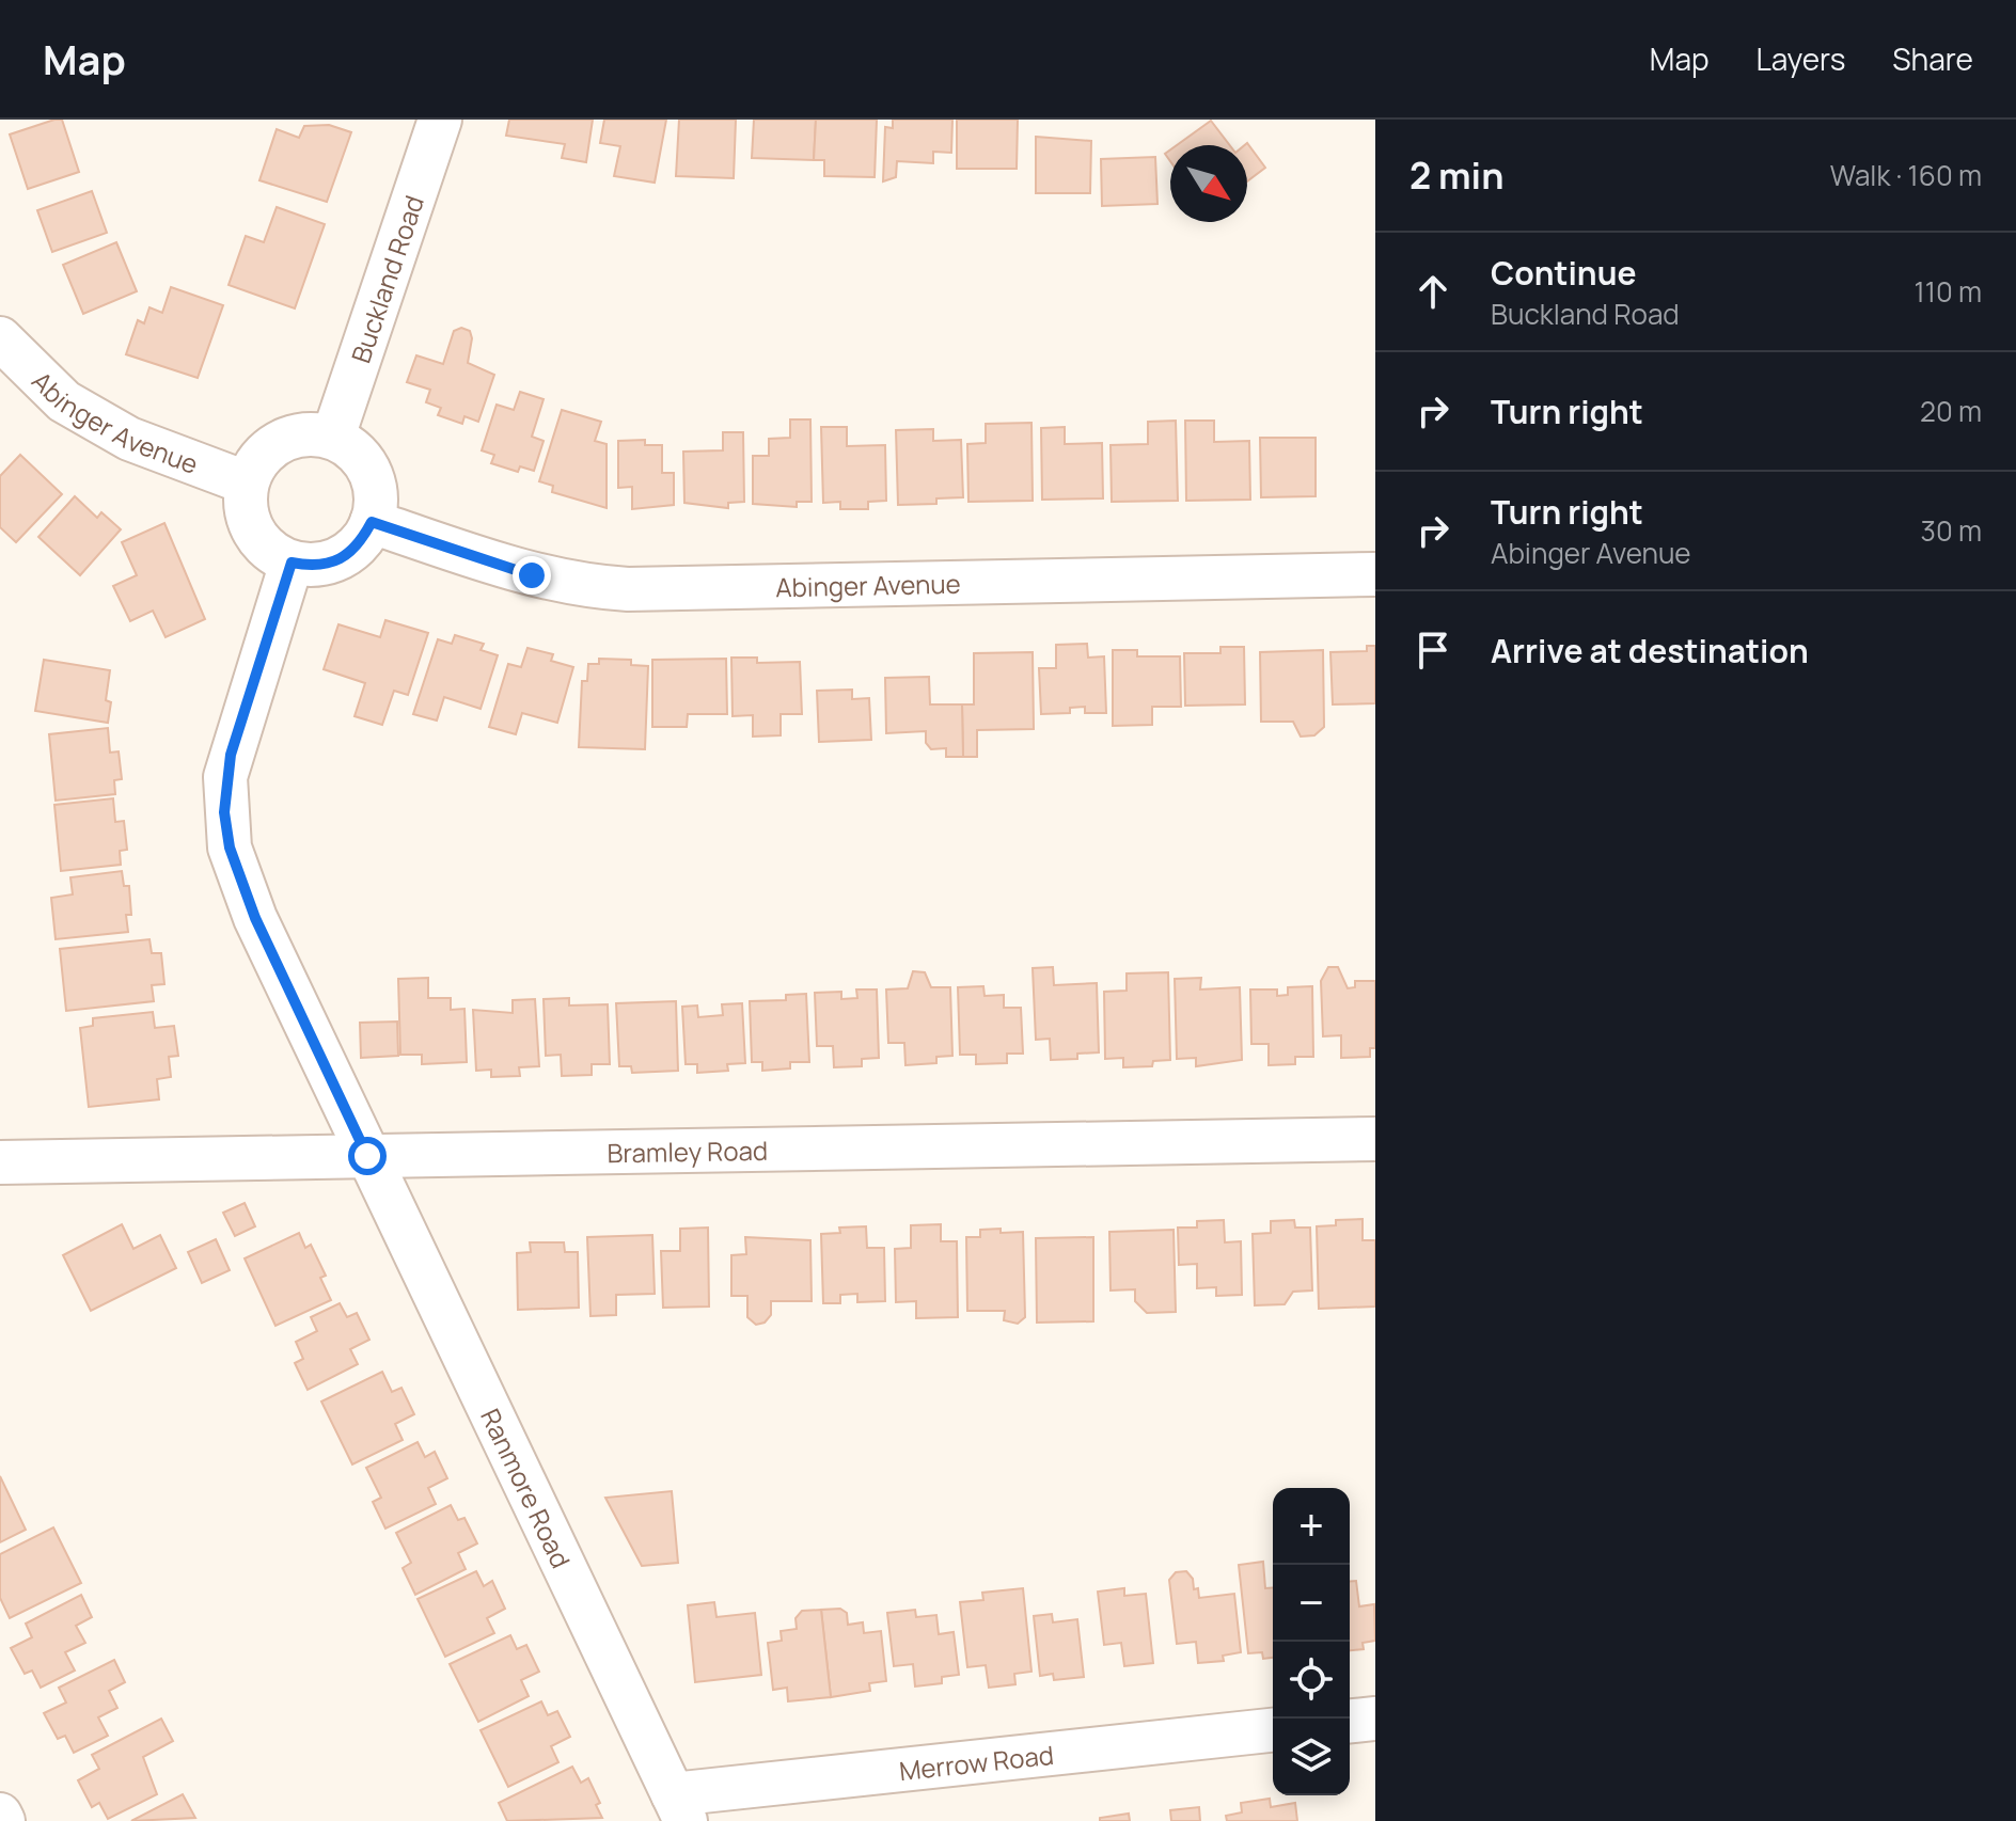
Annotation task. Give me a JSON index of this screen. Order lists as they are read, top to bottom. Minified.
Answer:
{"streets":{"street":["Buckland Road","Abinger Avenue","Bramley Road","Ranmore Road","Merrow Road"]},"crossings":[["Buckland Road","Abinger Avenue"],["Bramley Road","Ranmore Road"],["Ranmore Road","Merrow Road"]],"north":"bottom right","page":{"header":"Map","nav":["Map","Layers","Share"],"heading":["2 min","Walk · 160 m"],"list":[["Continue","Buckland Road","110 m"],["Turn right","20 m"],["Turn right","Abinger Avenue","30 m"],"Arrive at destination"],"map_buttons":["+","−"]}}
